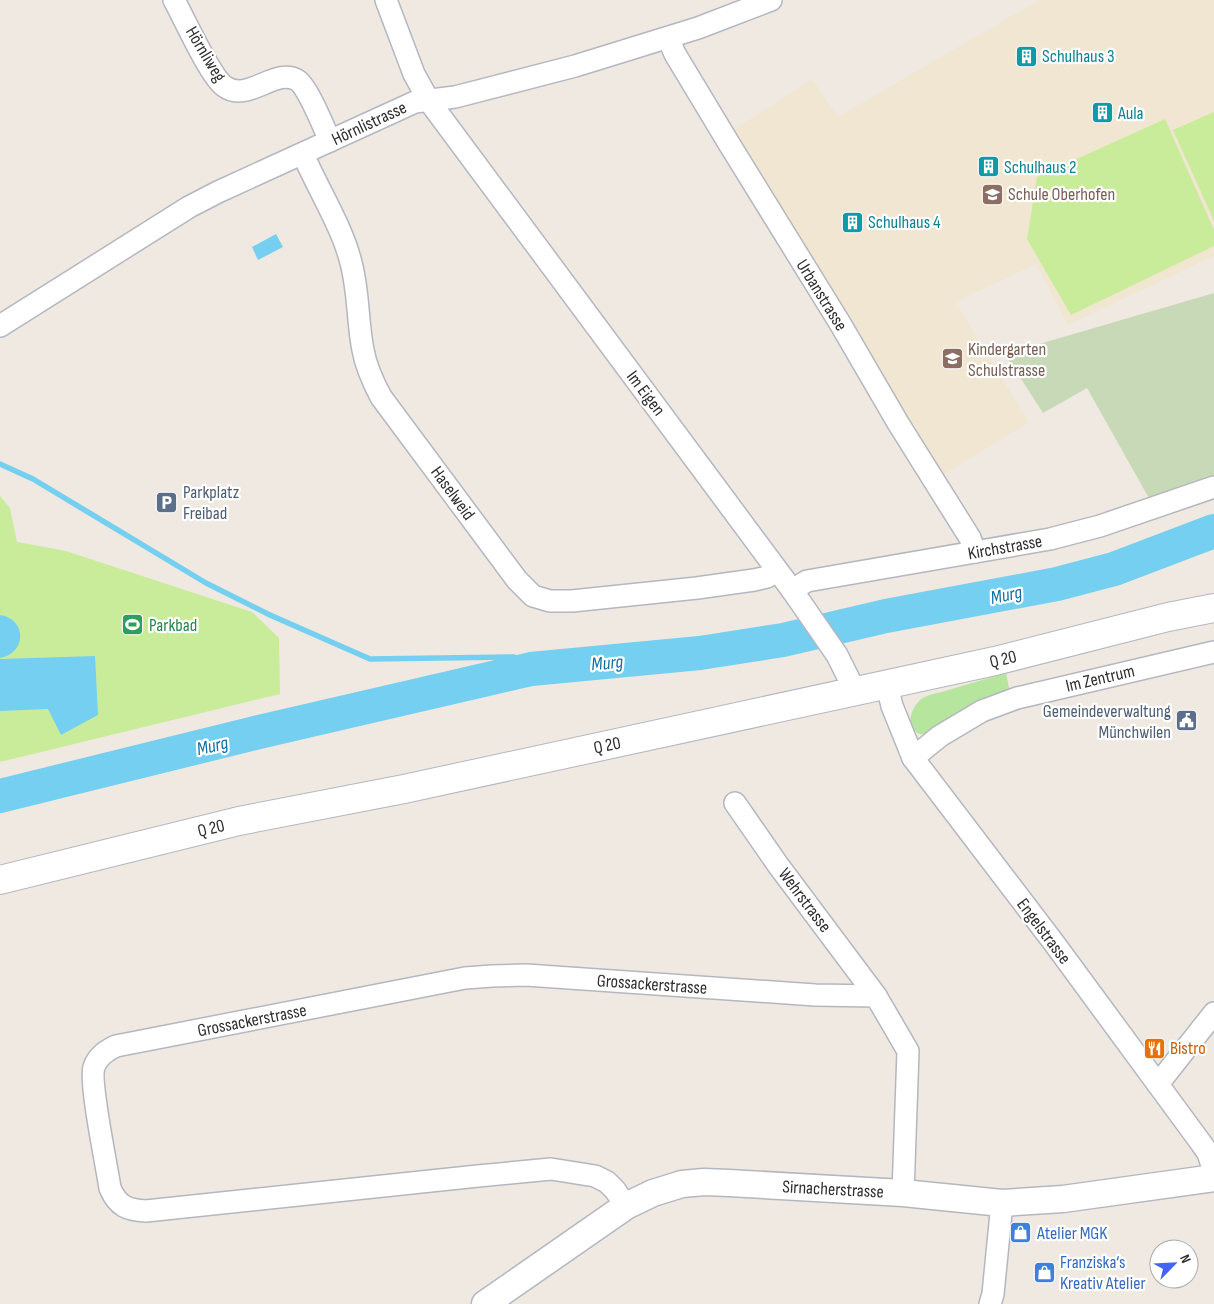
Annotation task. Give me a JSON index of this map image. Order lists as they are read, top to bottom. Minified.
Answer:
{"streets":{"main road":["Q 20"],"street":["Hörnliweg","Hörnlistrasse","Urbanstrasse","Im Eigen","Haselweid","Kirchstrasse","Im Zentrum","Wehrstrasse","Engelstrasse","Grossackerstrasse","Sirnacherstrasse"]},"crossings":[["Hörnliweg","Hörnlistrasse"],["Hörnlistrasse","Urbanstrasse"],["Hörnlistrasse","Im Eigen"],["Hörnlistrasse","Haselweid"],["Urbanstrasse","Kirchstrasse"],["Im Eigen","Haselweid"],["Im Eigen","Kirchstrasse"],["Im Eigen","Q 20"],["Q 20","Engelstrasse"],["Im Zentrum","Engelstrasse"],["Wehrstrasse","Grossackerstrasse"],["Grossackerstrasse","Sirnacherstrasse"]],"water":["Murg"],"places":{"building":["Schulhaus 3","Aula","Schulhaus 2","Schulhaus 4"],"school or university":["Schule Oberhofen","Kindergarten Schulstrasse"],"parking":["Parkplatz Freibad"],"sports":["Parkbad"],"public building":["Gemeindeverwaltung Münchwilen"],"restaurant":["Bistro"],"shop":["Atelier MGK","Franziska‘s Kreativ Atelier"]},"north":"top right"}
